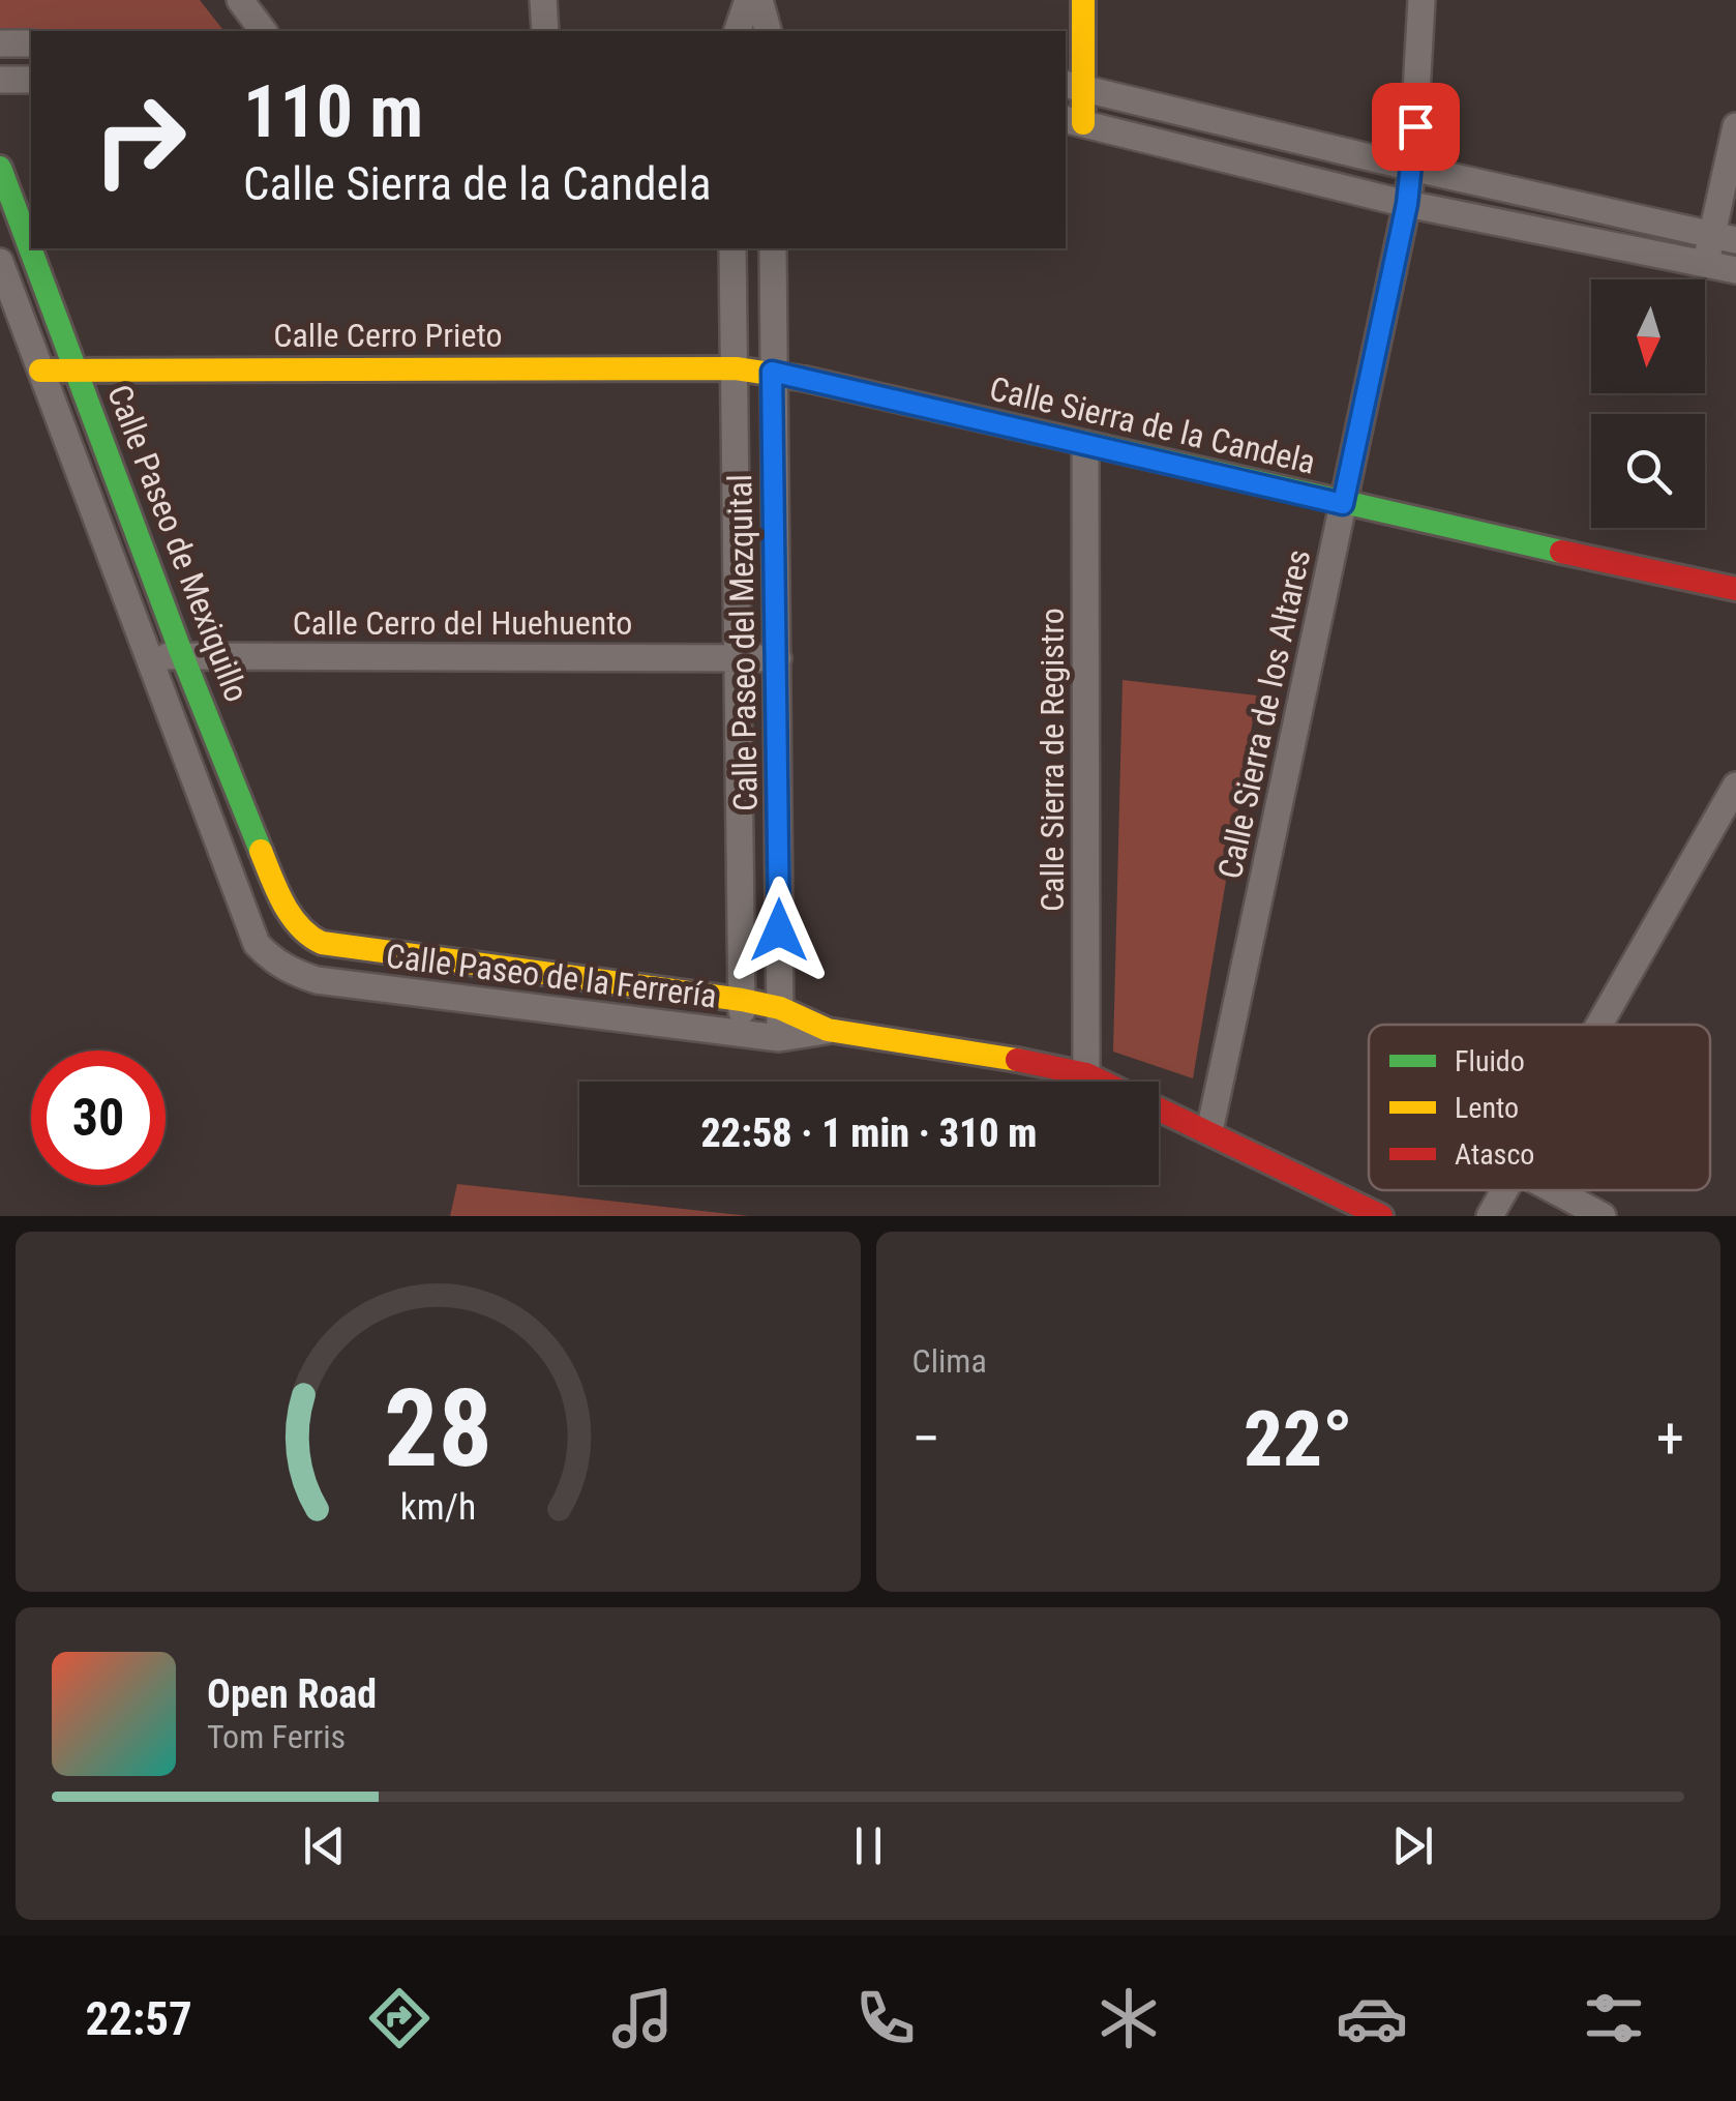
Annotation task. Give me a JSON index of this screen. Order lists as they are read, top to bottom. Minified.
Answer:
{"streets":{"street":["Calle Cerro Prieto","Calle Sierra de la Candela","Calle Paseo de Mexiquillo","Calle Cerro del Huehuento","Calle Paseo del Mezquital","Calle Sierra de los Altares","Calle Sierra de Registro","Calle Paseo de la Ferrería"]},"crossings":[["Calle Cerro Prieto","Calle Sierra de la Candela"],["Calle Cerro Prieto","Calle Paseo de Mexiquillo"],["Calle Cerro Prieto","Calle Paseo del Mezquital"],["Calle Sierra de la Candela","Calle Paseo del Mezquital"],["Calle Sierra de la Candela","Calle Sierra de los Altares"],["Calle Sierra de la Candela","Calle Sierra de Registro"],["Calle Paseo de Mexiquillo","Calle Cerro del Huehuento"],["Calle Paseo de Mexiquillo","Calle Paseo de la Ferrería"],["Calle Cerro del Huehuento","Calle Paseo del Mezquital"],["Calle Paseo del Mezquital","Calle Paseo de la Ferrería"],["Calle Sierra de los Altares","Calle Paseo de la Ferrería"],["Calle Sierra de Registro","Calle Paseo de la Ferrería"]],"legend":["Fluido","Lento","Atasco"],"north":"bottom","page":{"turn":["110 m","Calle Sierra de la Candela"],"limit":"30","trip":"22:58 · 1 min · 310 m","tile":"Clima","heat":["−","22°","+"],"song":["Open Road","Tom Ferris"],"tabs":"22:57","gauge":["28","km/h"]}}
